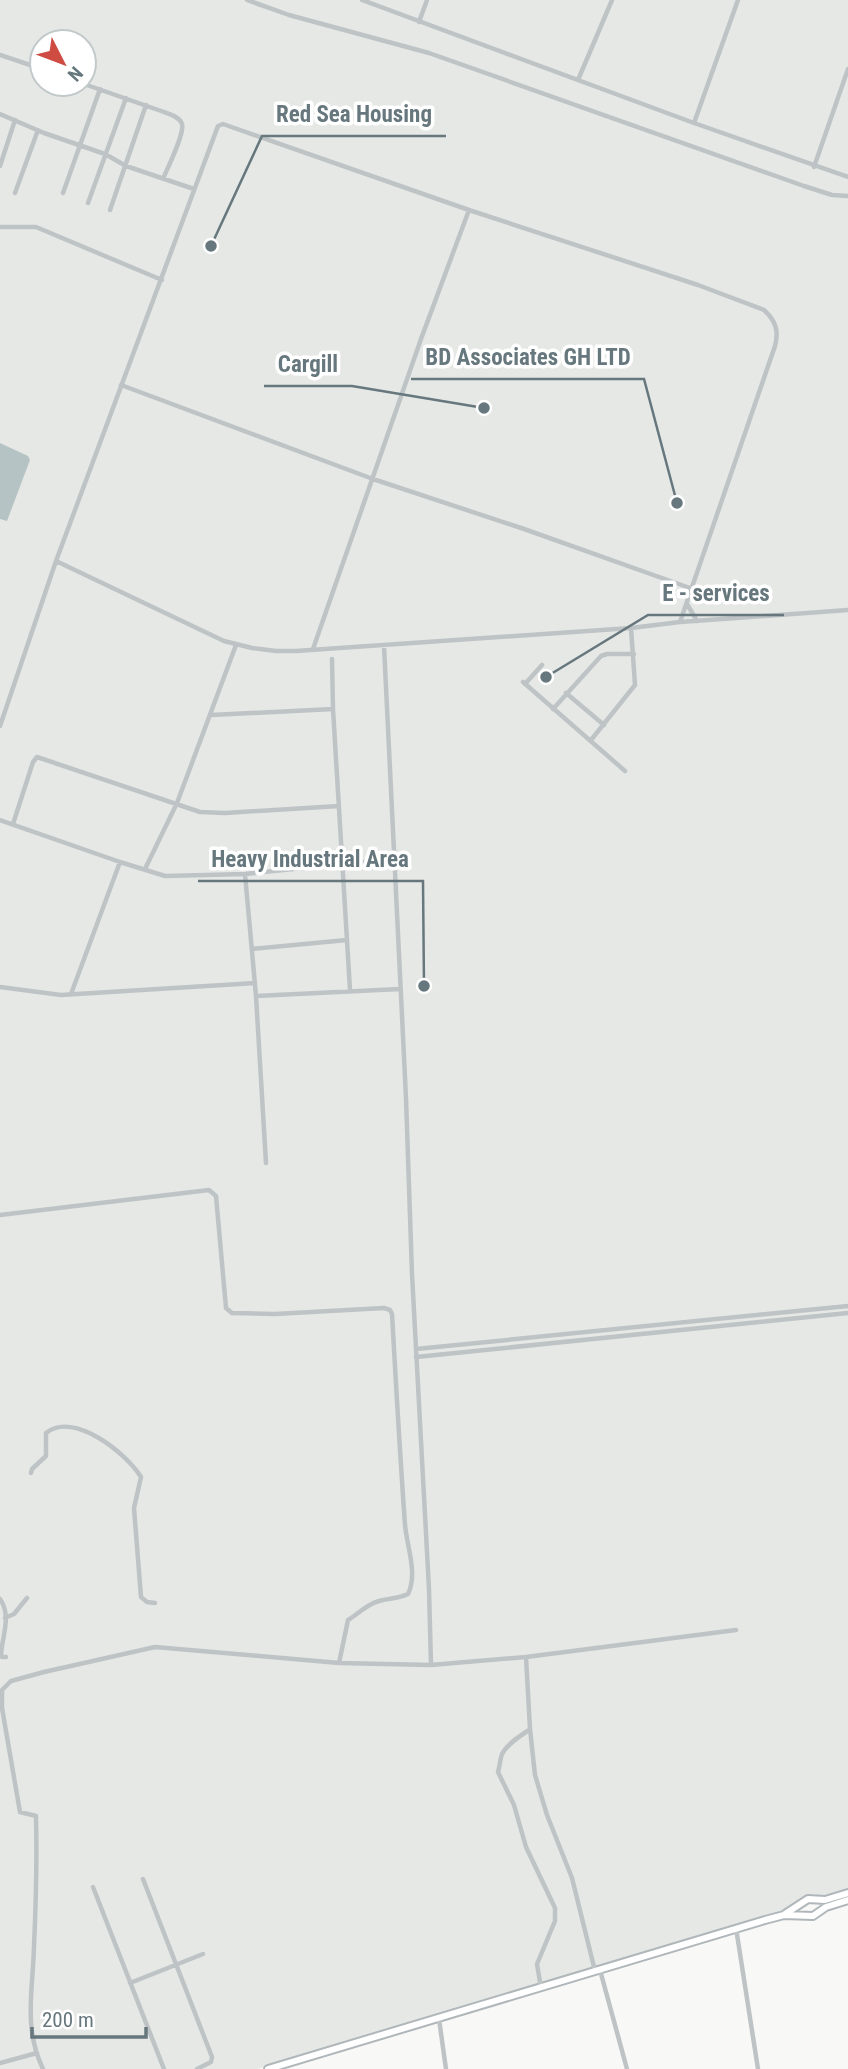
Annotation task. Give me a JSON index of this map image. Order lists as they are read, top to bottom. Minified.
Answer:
{"places":["Red Sea Housing","Cargill","BD Associates GH LTD","E - services","Heavy Industrial Area"],"scale_bar":"200 m","north":"bottom right"}
